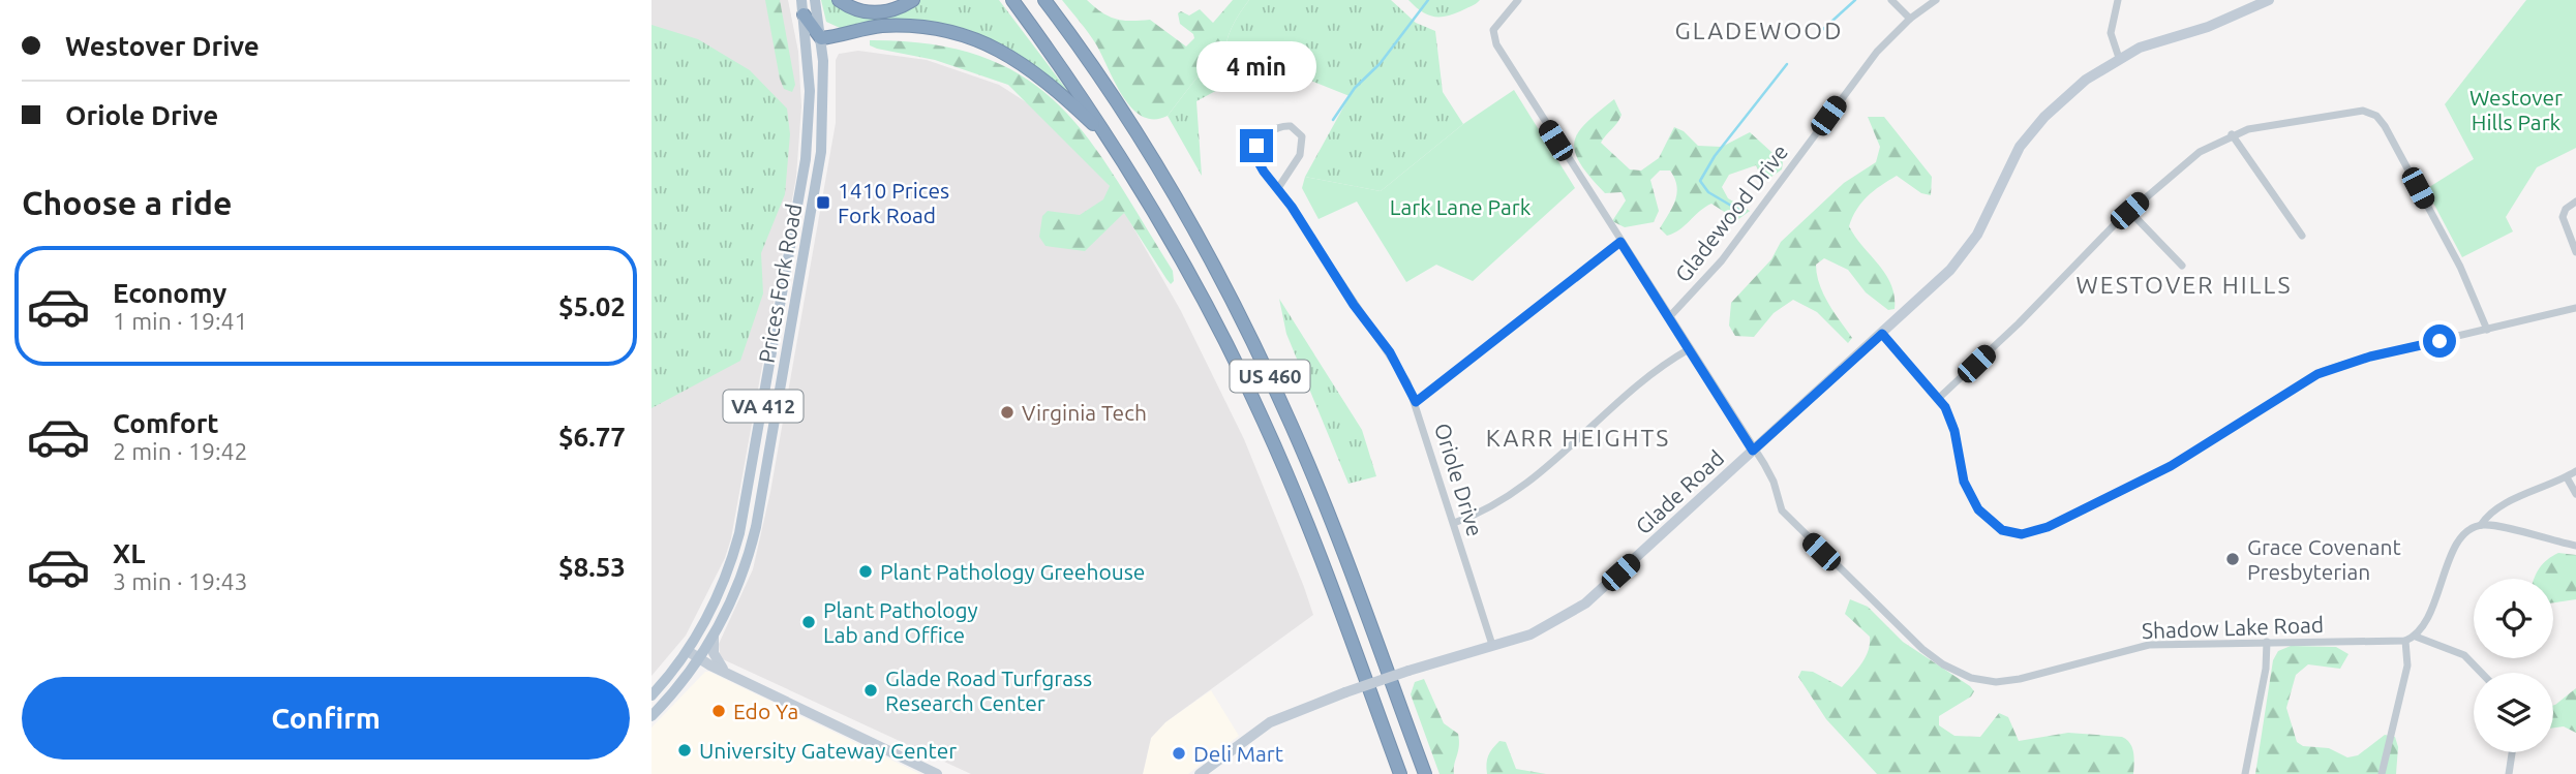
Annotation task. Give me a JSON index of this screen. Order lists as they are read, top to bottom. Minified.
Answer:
{"streets":{"highway":["US 460"],"main road":["Prices Fork Road","VA 412"],"street":["Gladewood Drive","Oriole Drive","Glade Road","Shadow Lake Road"]},"crossings":[["Gladewood Drive","Shadow Lake Road"],["Oriole Drive","Glade Road"],["Glade Road","Shadow Lake Road"]],"districts":["GLADEWOOD","WESTOVER HILLS","KARR HEIGHTS"],"parks":["Westover Hills Park","Lark Lane Park"],"places":{"transit":["1410 Prices Fork Road"],"other":["Virginia Tech","Grace Covenant Presbyterian","Plant Pathology Greehouse","Plant Pathology Lab and Office","Glade Road Turfgrass Research Center","Edo Ya","University Gateway Center","Deli Mart"]},"page":{"banner":["Westover Drive","Oriole Drive"],"bubble":"4 min","heading":"Choose a ride","list":[{"name":"Economy","note":"1 min · 19:41","value":"$5.02"},{"name":"Comfort","note":"2 min · 19:42","value":"$6.77"},{"name":"XL","note":"3 min · 19:43","value":"$8.53"}],"buttons":"Confirm"}}
